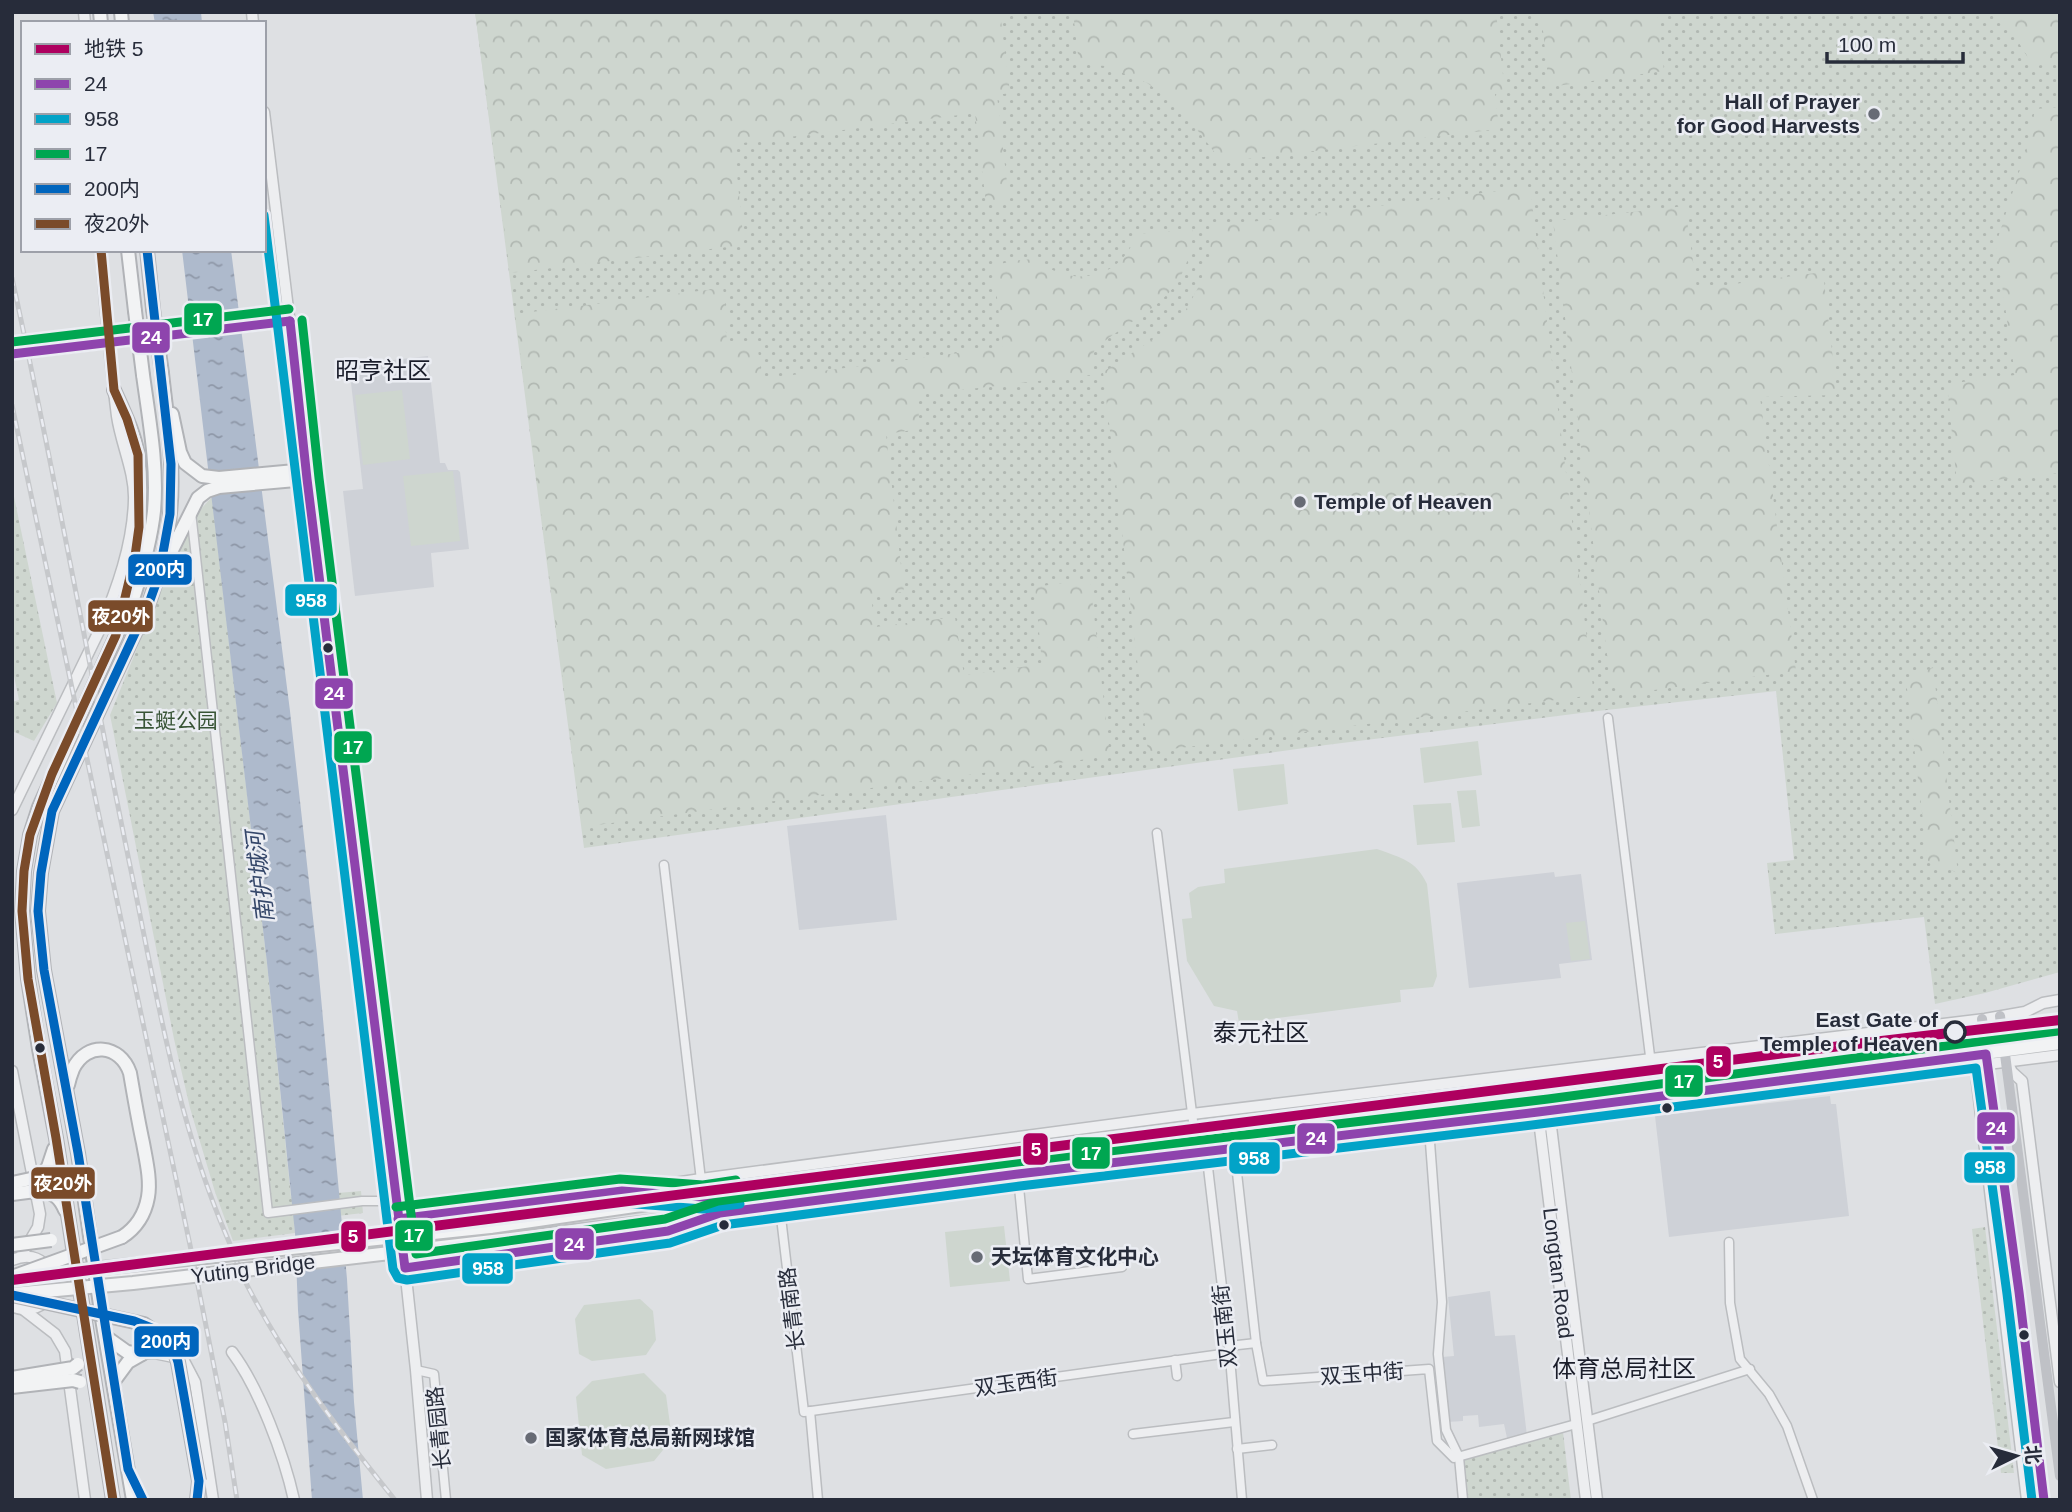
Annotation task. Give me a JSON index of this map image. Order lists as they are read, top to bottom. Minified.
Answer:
{"streets":{"main road":["Yuting Bridge"],"street":["Longtan Road","长青南路","双玉南街","双玉中街","双玉西街","长青园路"]},"crossings":[["Yuting Bridge","Longtan Road"],["Yuting Bridge","长青南路"],["Yuting Bridge","双玉南街"],["长青南路","双玉西街"],["双玉南街","双玉西街"]],"districts":["昭亨社区","泰元社区","体育总局社区"],"water":["南护城河"],"parks":["玉蜓公园"],"places":["Hall of Prayer for Good Harvests","Temple of Heaven","East Gate of Temple of Heaven","天坛体育文化中心","国家体育总局新网球馆"],"lines":["transit line 958","transit line 200内","transit line 夜20外","transit line 17","transit line 24","metro line 5"],"legend":["地铁 5","24","958","17","200内","夜20外"],"scale_bar":"100 m","north":"right"}
